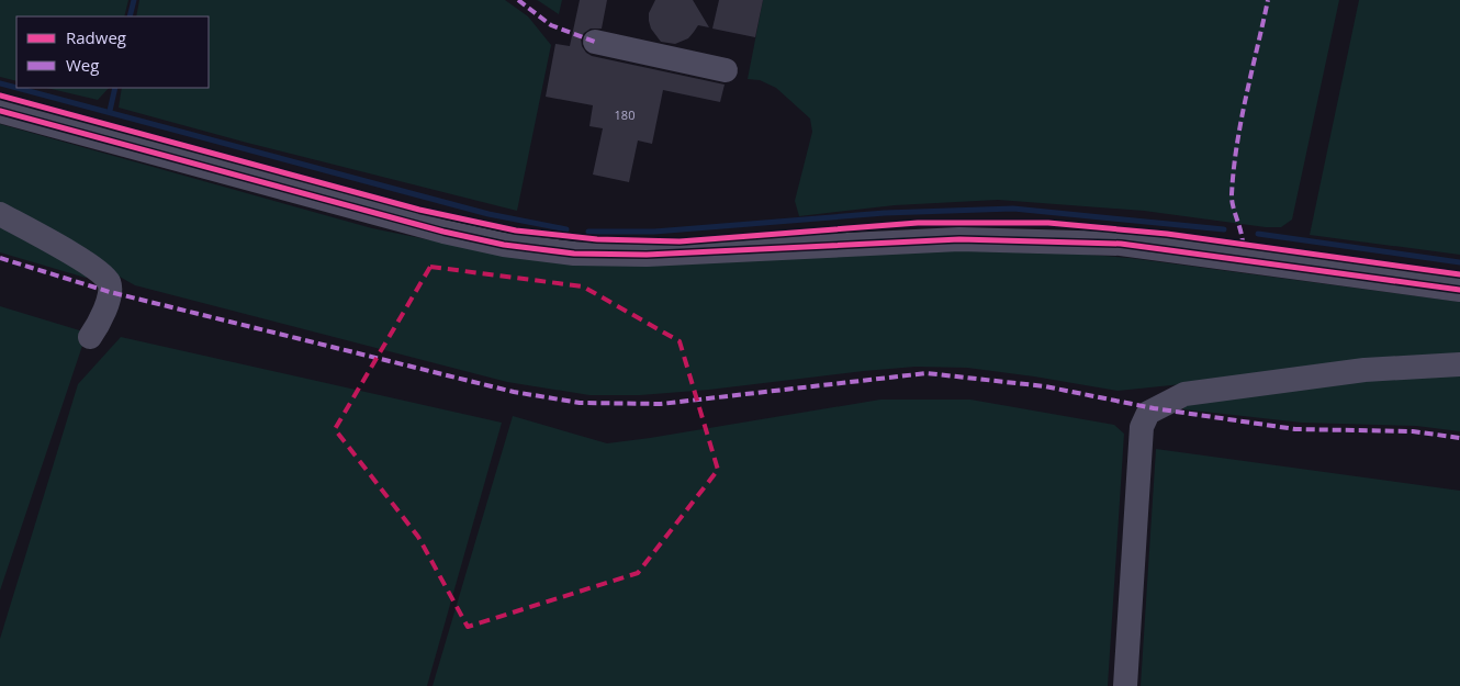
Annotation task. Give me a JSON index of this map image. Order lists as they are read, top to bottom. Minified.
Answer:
{"house_numbers":["180"],"legend":["Radweg","Weg"]}
